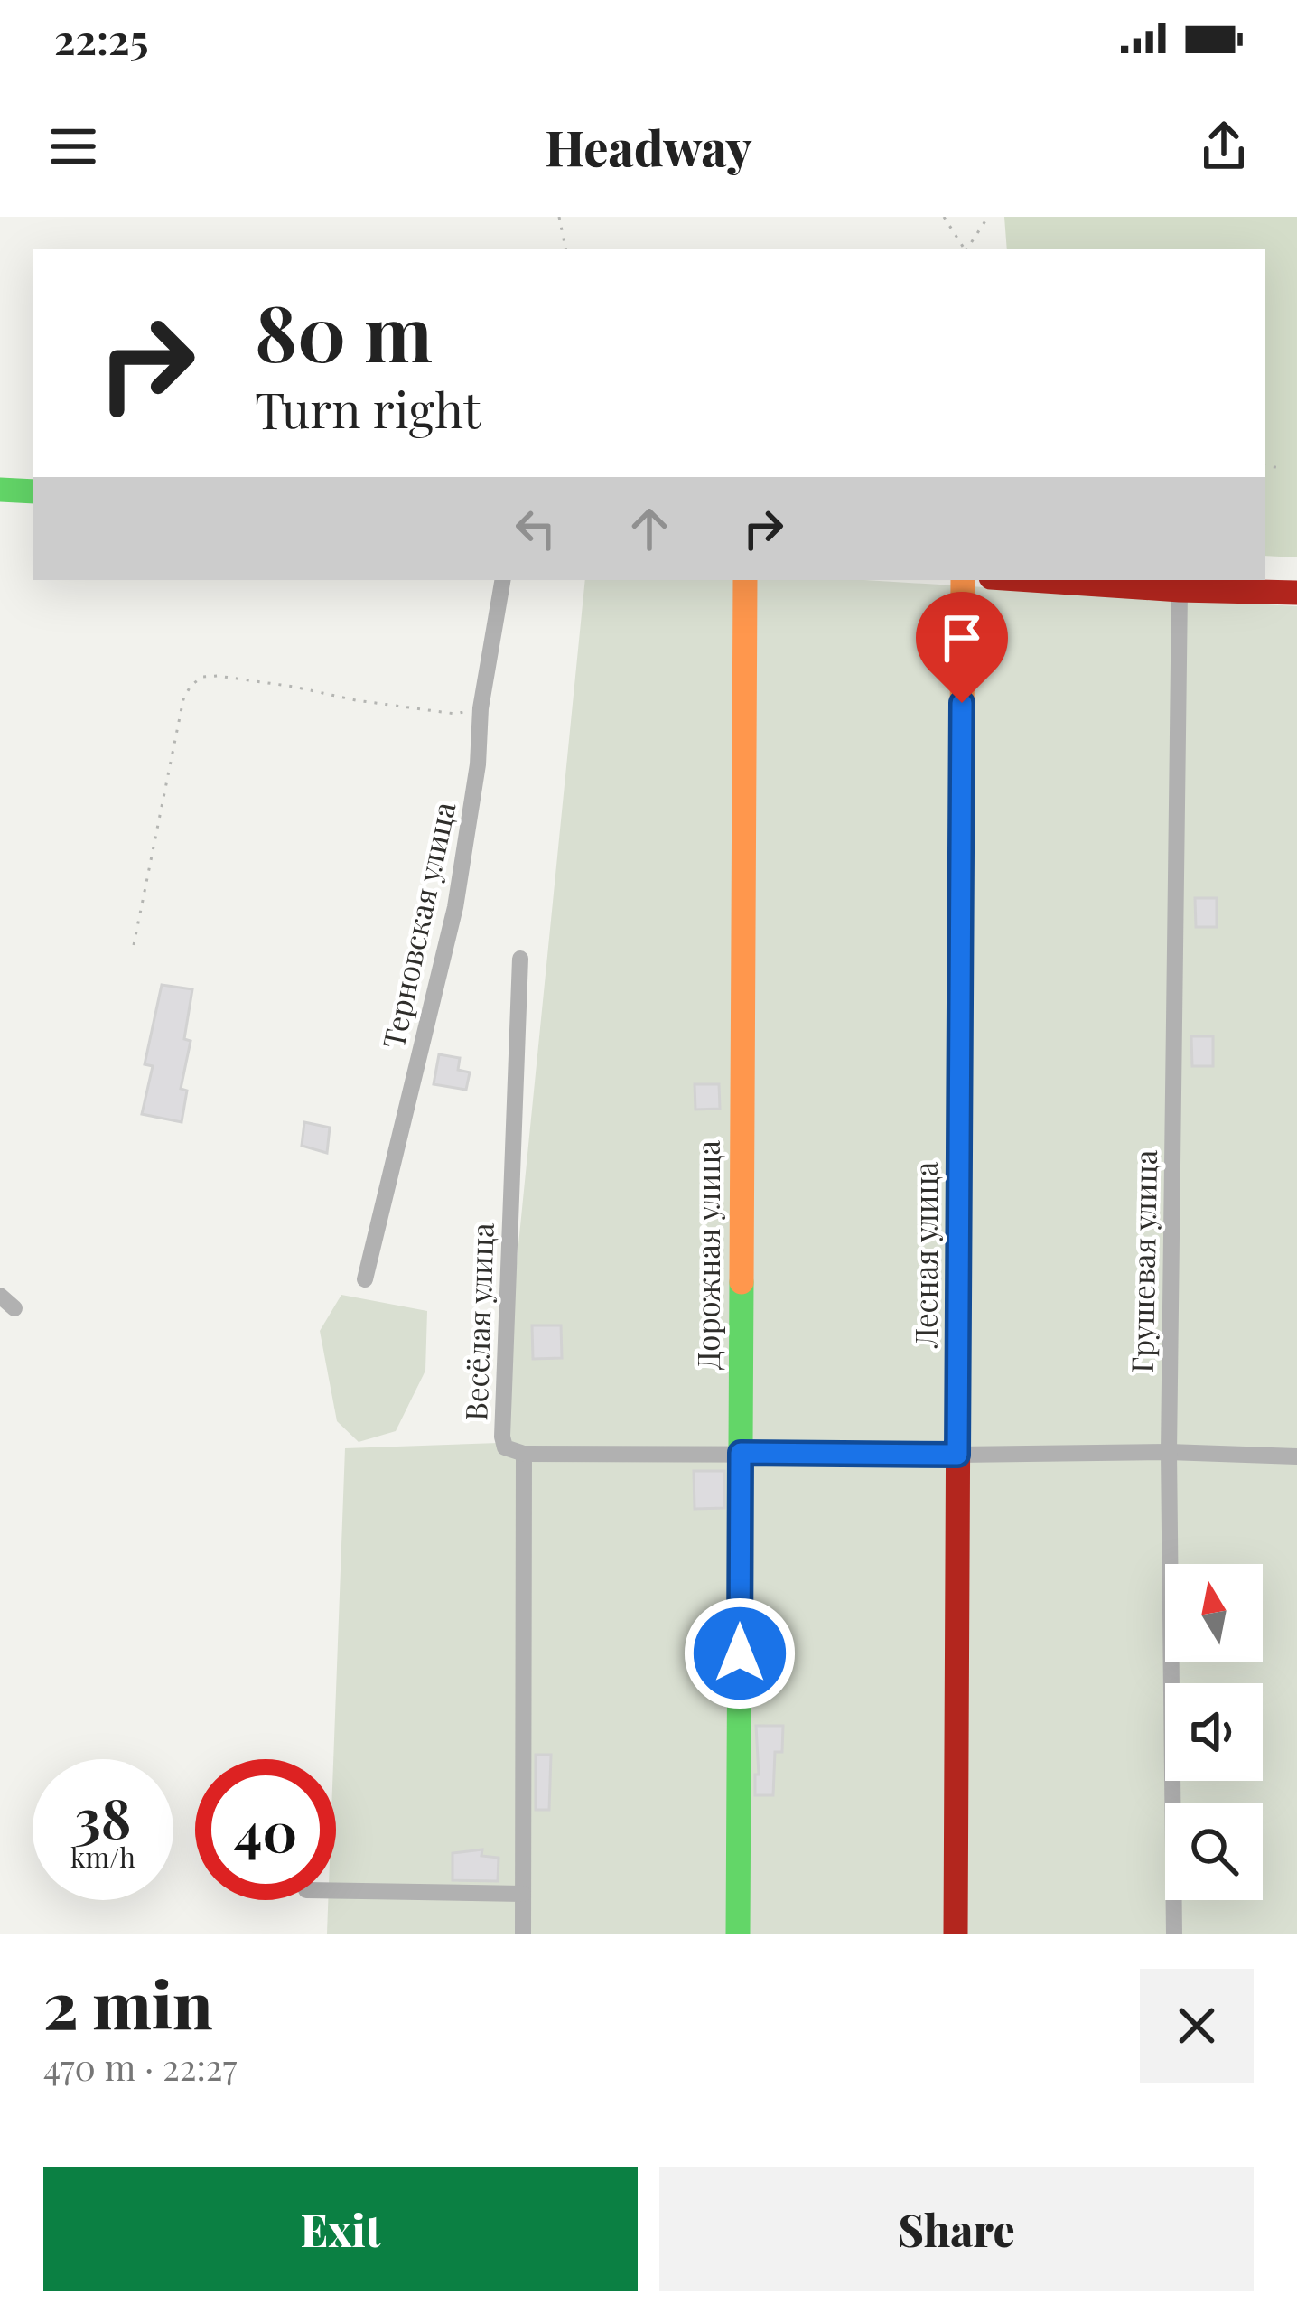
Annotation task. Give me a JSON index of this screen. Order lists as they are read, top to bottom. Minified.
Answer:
{"streets":{"street":["Терновская улица","Дорожная улица","Лесная улица","Грушевая улица","Весёлая улица"]},"north":"top","page":{"status":"22:25","header":"Headway","turn":["80 m","Turn right"],"speed":"38 km/h","limit":"40","heading":["2 min","470 m · 22:27"],"buttons":["Exit","Share"]}}
